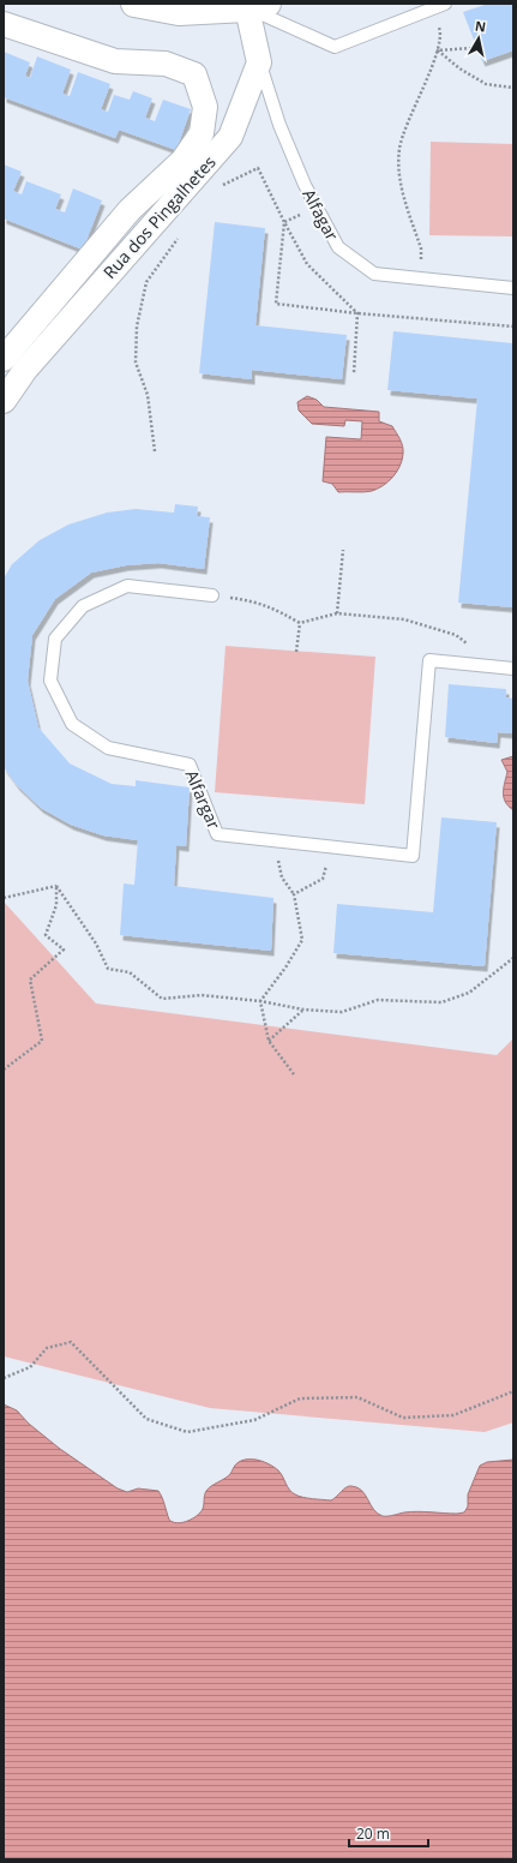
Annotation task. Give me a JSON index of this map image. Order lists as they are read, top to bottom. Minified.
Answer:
{"streets":{"street":["Rua dos Pingalhetes"],"lane":["Alfagar","Alfargar"]},"crossings":[["Alfagar","Rua dos Pingalhetes"]],"scale_bar":"20 m","north":"top"}
